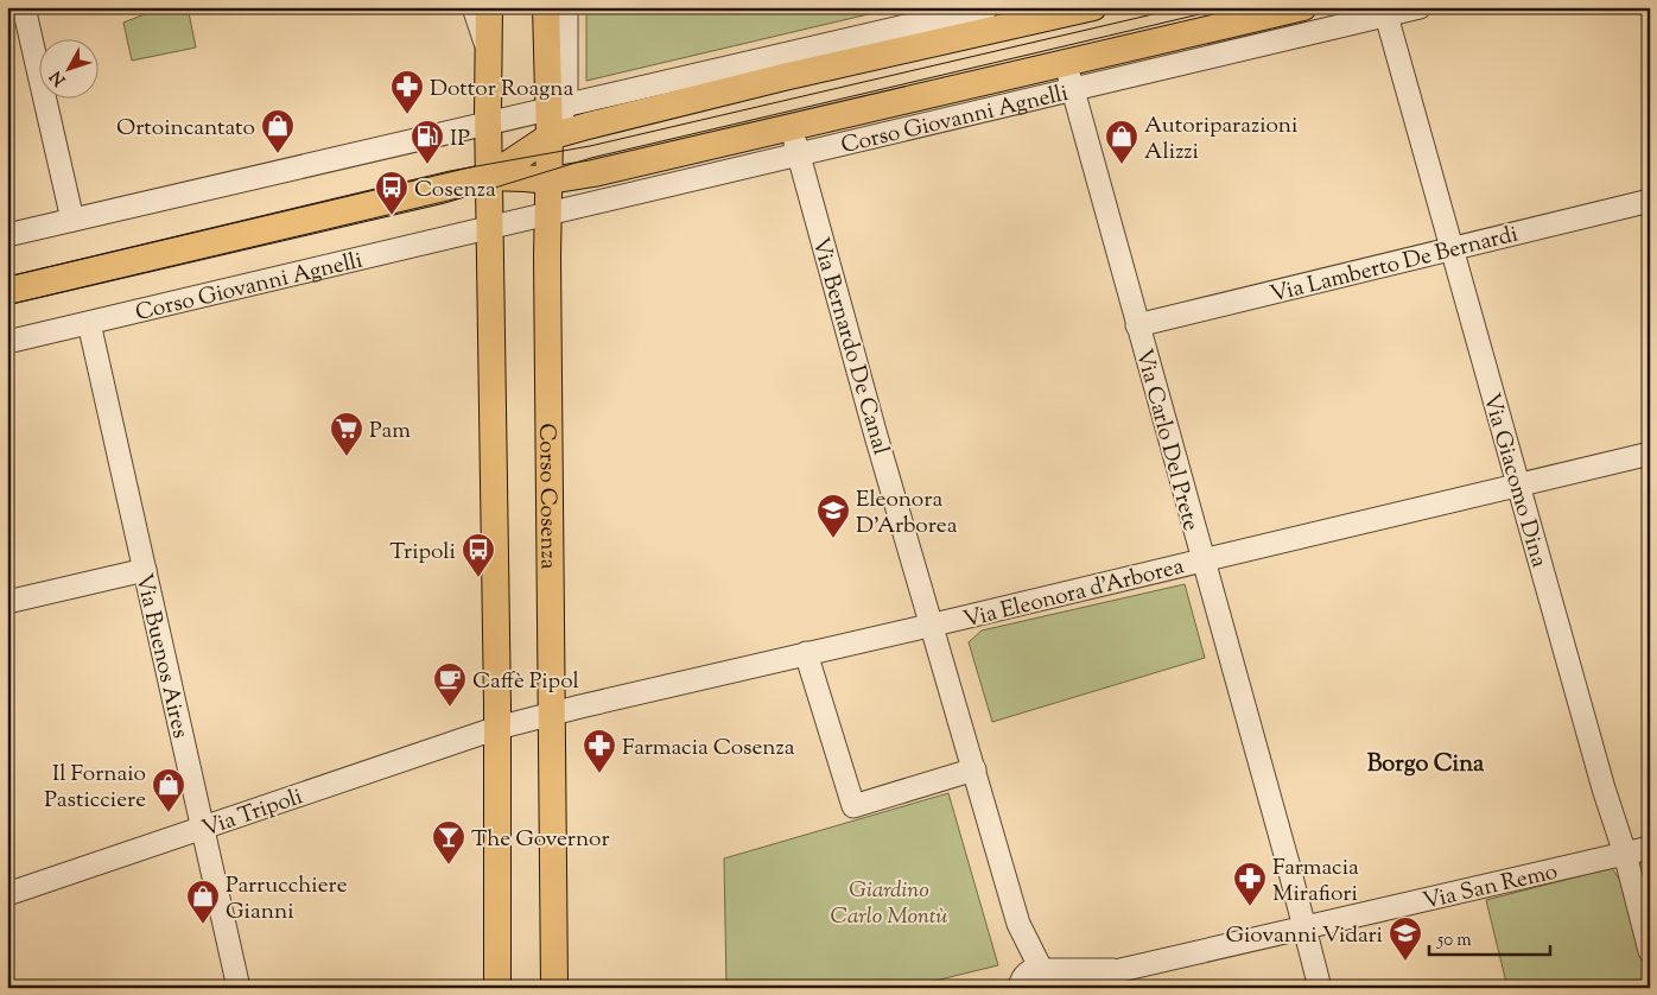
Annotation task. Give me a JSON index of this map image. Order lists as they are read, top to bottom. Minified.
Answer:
{"streets":{"main road":["Corso Giovanni Agnelli","Corso Cosenza"],"street":["Via Lamberto De Bernardi","Via Bernardo De Canal","Via Carlo Del Prete","Via Giacomo Dina","Via Eleonora d'Arborea","Via Buenos Aires","Via Tripoli","Via San Remo"]},"crossings":[["Corso Giovanni Agnelli","Via Bernardo De Canal"],["Corso Giovanni Agnelli","Via Carlo Del Prete"],["Corso Giovanni Agnelli","Via Giacomo Dina"],["Corso Giovanni Agnelli","Corso Cosenza"],["Corso Giovanni Agnelli","Via Buenos Aires"],["Via Lamberto De Bernardi","Via Carlo Del Prete"],["Via Lamberto De Bernardi","Via Giacomo Dina"],["Via Bernardo De Canal","Via Eleonora d'Arborea"],["Via Bernardo De Canal","Via San Remo"],["Via Carlo Del Prete","Via Eleonora d'Arborea"],["Via Carlo Del Prete","Via San Remo"],["Via Giacomo Dina","Via Eleonora d'Arborea"],["Via Giacomo Dina","Via San Remo"],["Corso Cosenza","Via Eleonora d'Arborea"],["Via Eleonora d'Arborea","Via Tripoli"],["Via Buenos Aires","Via Tripoli"]],"districts":["Borgo Cina"],"parks":["Giardino Carlo Montù"],"places":{"pharmacy":["Dottor Roagna","Farmacia Cosenza","Farmacia Mirafiori"],"shop":["Ortoincantato","Autoriparazioni Alizzi","Il Fornaio Pasticciere","Parrucchiere Gianni"],"fuel station":["IP"],"bus stop":["Cosenza","Tripoli"],"supermarket":["Pam"],"school or university":["Eleonora D’Arborea","Giovanni Vidari"],"cafe":["Caffè Pipol"],"bar":["The Governor"]},"scale_bar":"50 m","north":"bottom left"}
